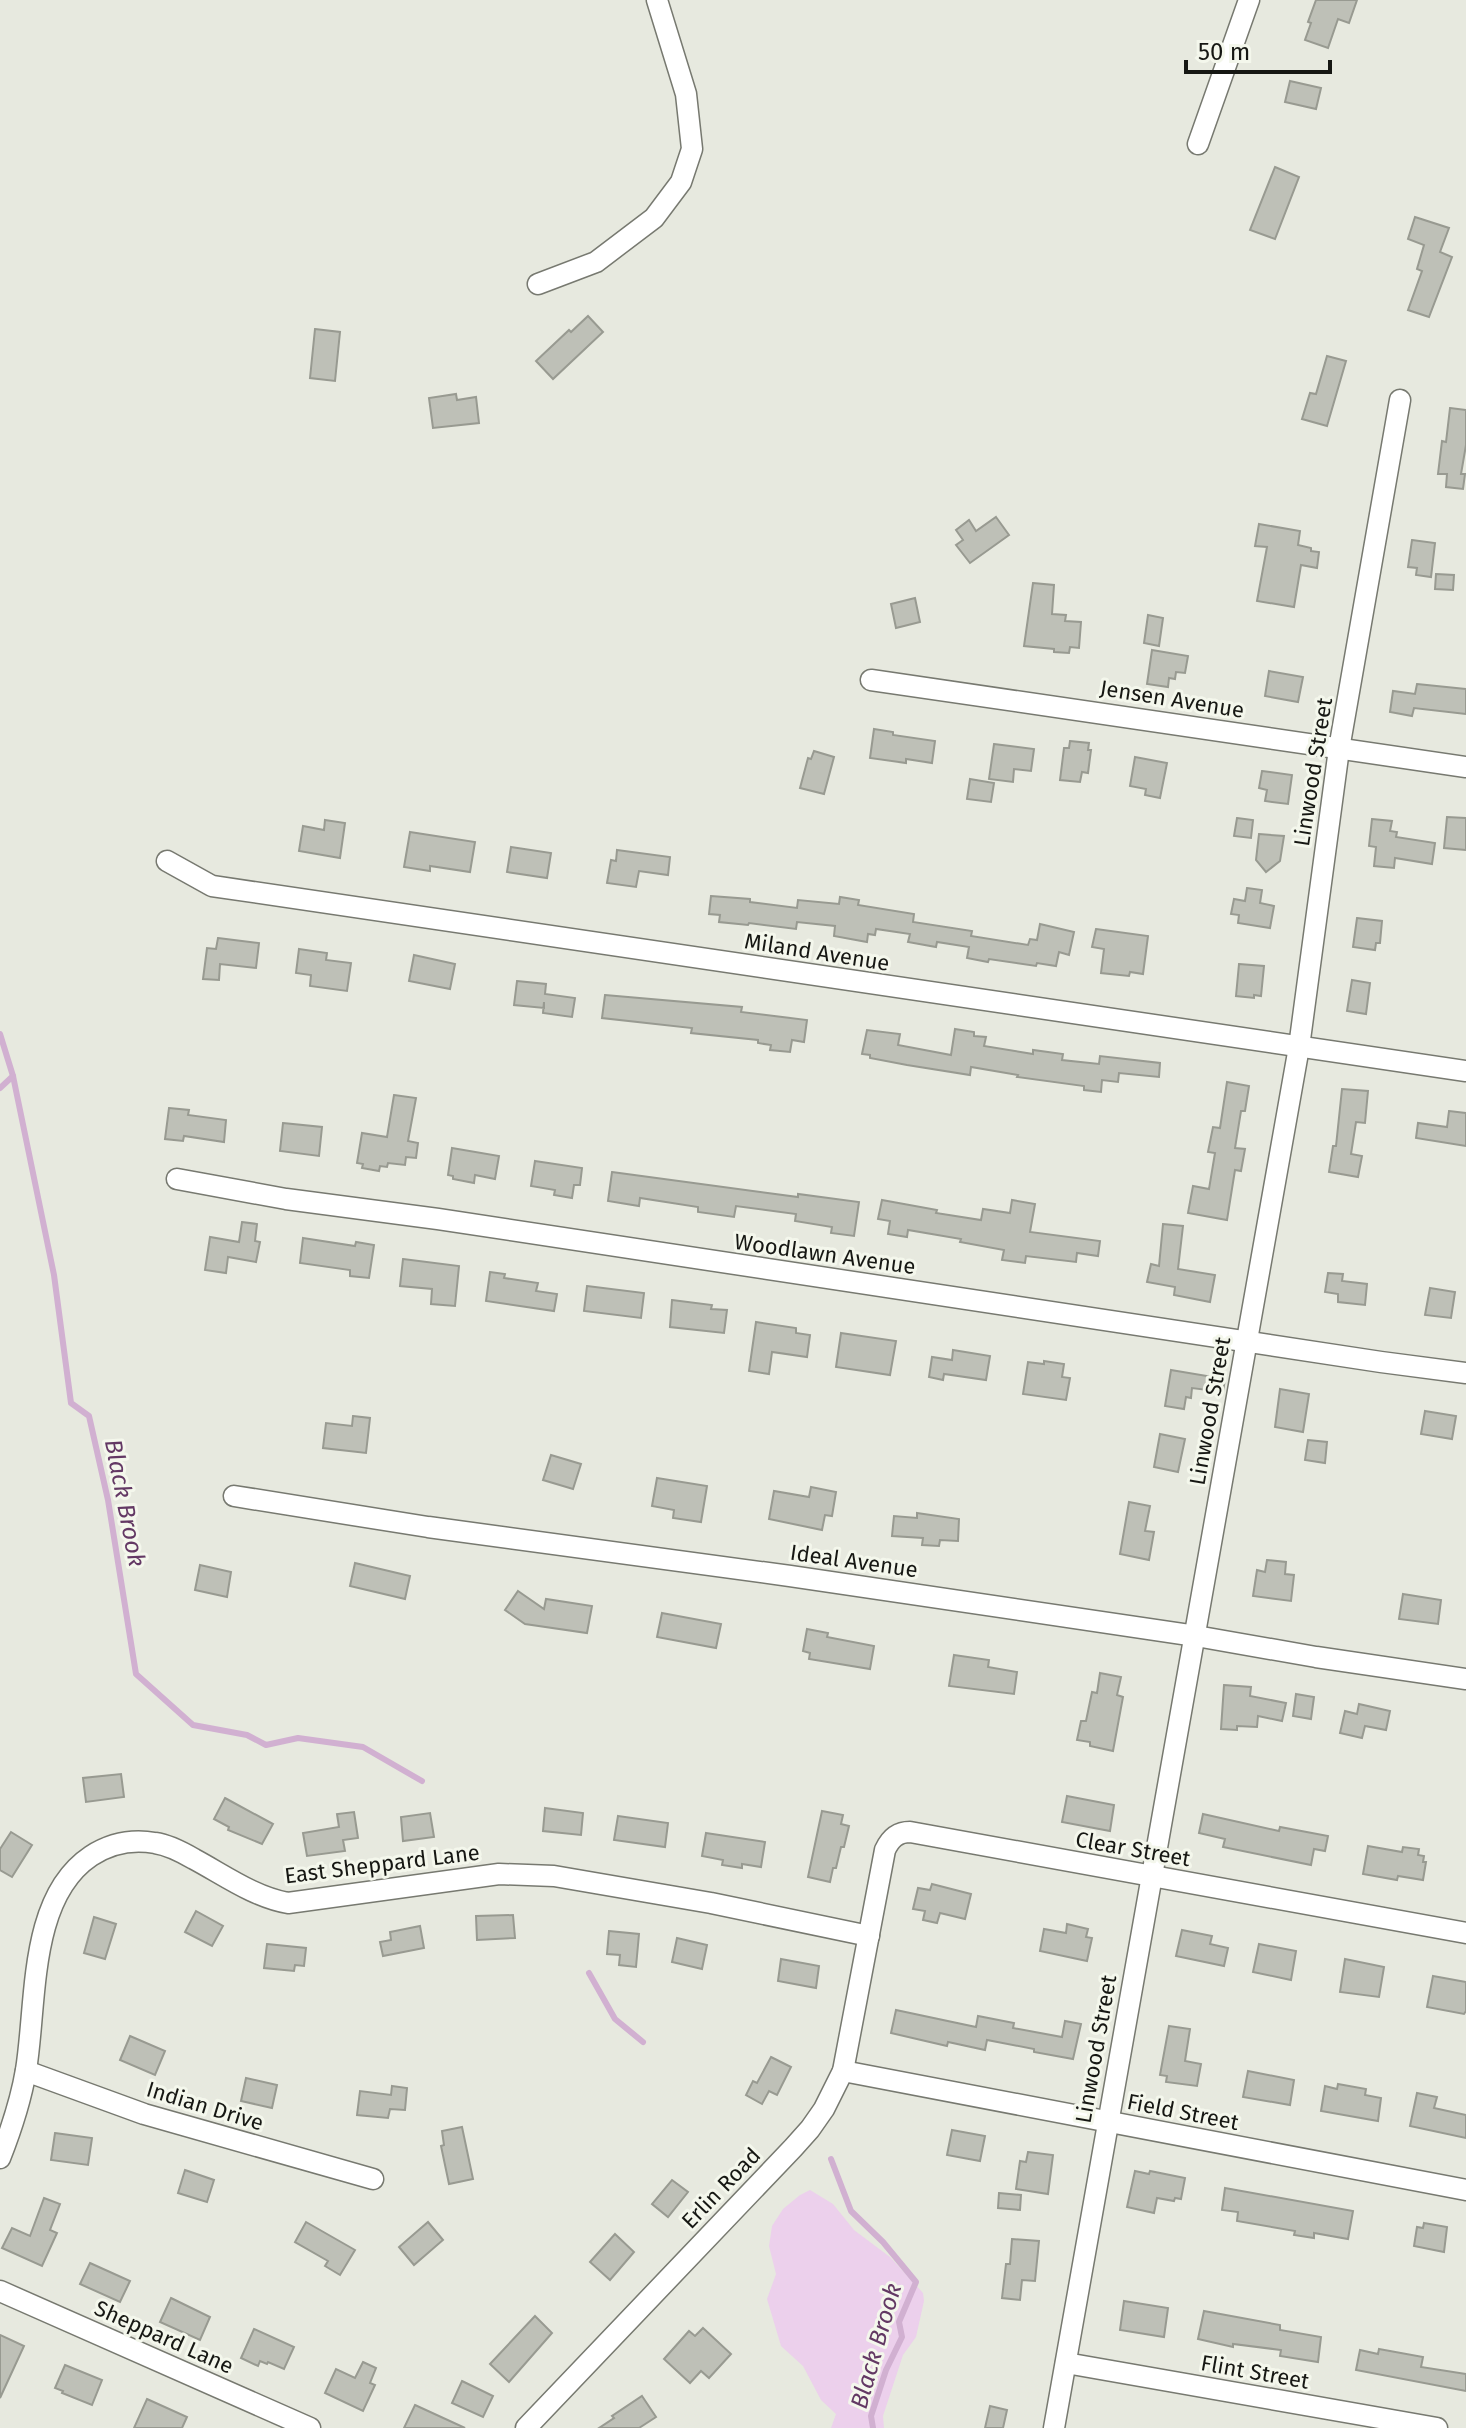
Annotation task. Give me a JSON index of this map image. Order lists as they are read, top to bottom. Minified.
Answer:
{"streets":{"street":["Jensen Avenue","Linwood Street","Miland Avenue","Woodlawn Avenue","Ideal Avenue","Clear Street","East Sheppard Lane","Indian Drive","Field Street","Erlin Road","Sheppard Lane","Flint Street"]},"crossings":[["Jensen Avenue","Linwood Street"],["Linwood Street","Miland Avenue"],["Linwood Street","Woodlawn Avenue"],["Linwood Street","Ideal Avenue"],["Linwood Street","Clear Street"],["Linwood Street","Field Street"],["Linwood Street","Flint Street"],["Clear Street","East Sheppard Lane"],["Clear Street","Erlin Road"],["East Sheppard Lane","Indian Drive"],["East Sheppard Lane","Erlin Road"],["Field Street","Erlin Road"]],"water":["Black Brook"],"scale_bar":"50 m"}
